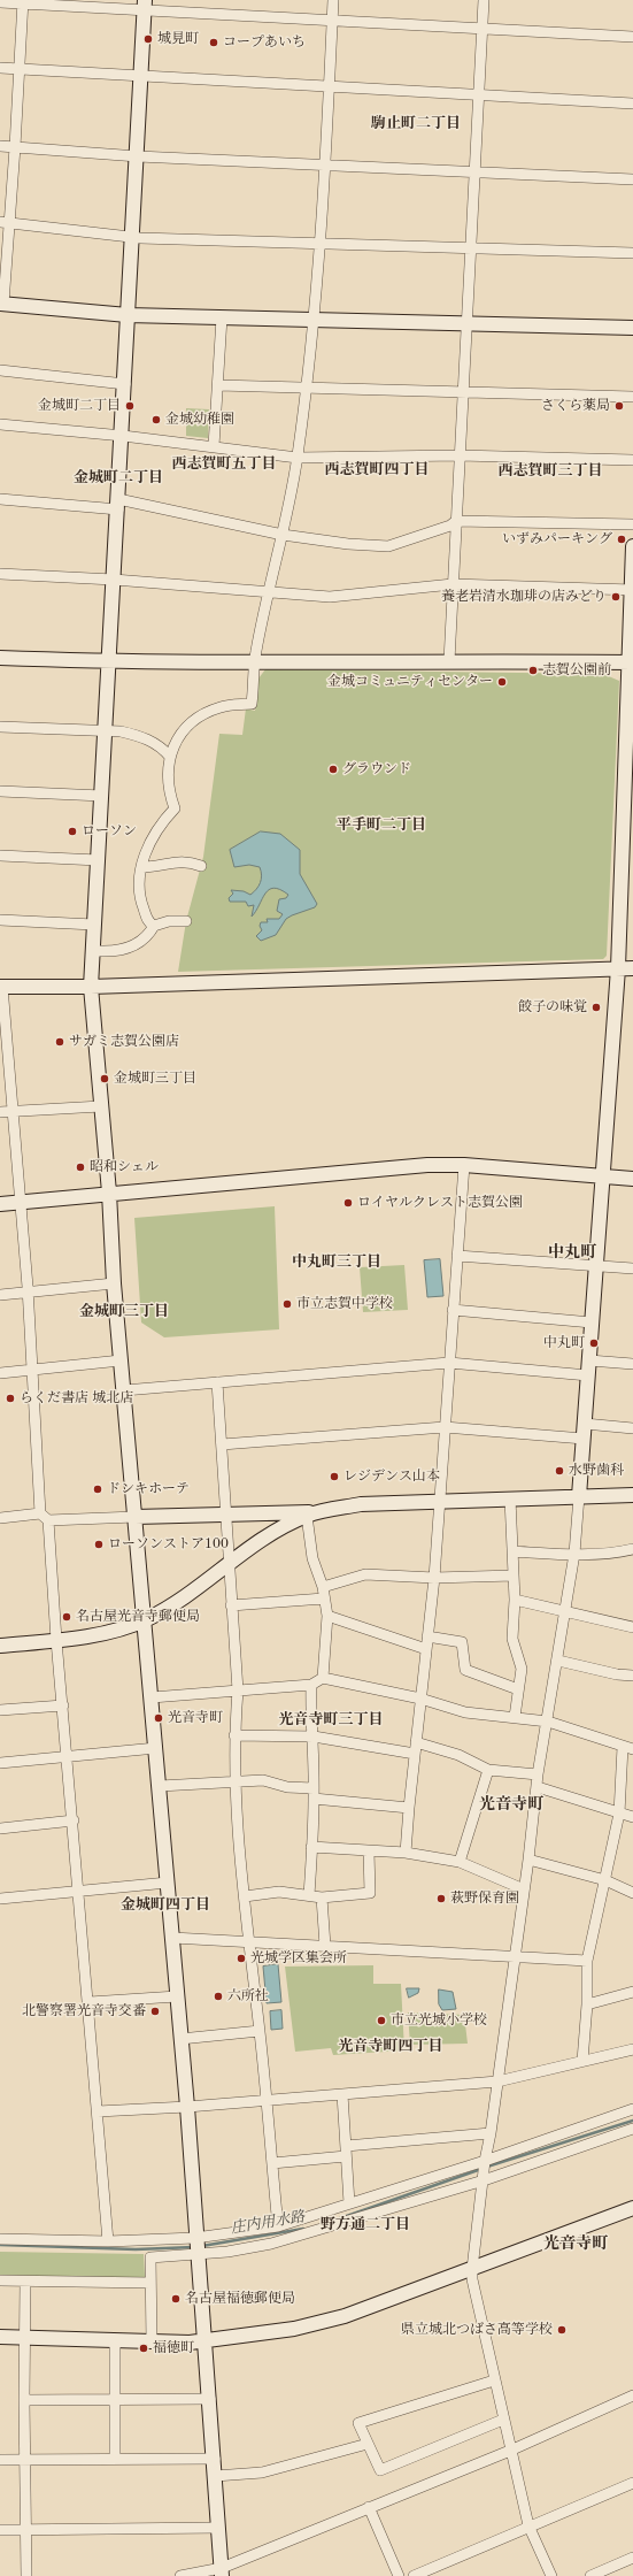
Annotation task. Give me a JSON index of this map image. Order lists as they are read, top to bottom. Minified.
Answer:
{"districts":["駒止町二丁目","西志賀町五丁目","西志賀町四丁目","西志賀町三丁目","金城町二丁目","平手町二丁目","中丸町","中丸町三丁目","金城町三丁目","光音寺町三丁目","光音寺町","金城町四丁目","光音寺町四丁目","野方通二丁目","光音寺町"],"water":["庄内用水路"],"places":["城見町","コープあいち","金城町二丁目","さくら薬局","金城幼稚園","いずみパーキング","養老岩清水珈琲の店みどり","志賀公園前","金城コミュニティセンター","グラウンド","ローソン","餃子の味覚","サガミ志賀公園店","金城町三丁目","昭和シェル","ロイヤルクレスト志賀公園","市立志賀中学校","中丸町","らくだ書店 城北店","水野歯科","レジデンス山本","ドンキホーテ","ローソンストア100","名古屋光音寺郵便局","光音寺町","萩野保育園","光城学区集会所","六所社","北警察署光音寺交番","市立光城小学校","名古屋福徳郵便局","県立城北つばさ高等学校","福徳町"]}
